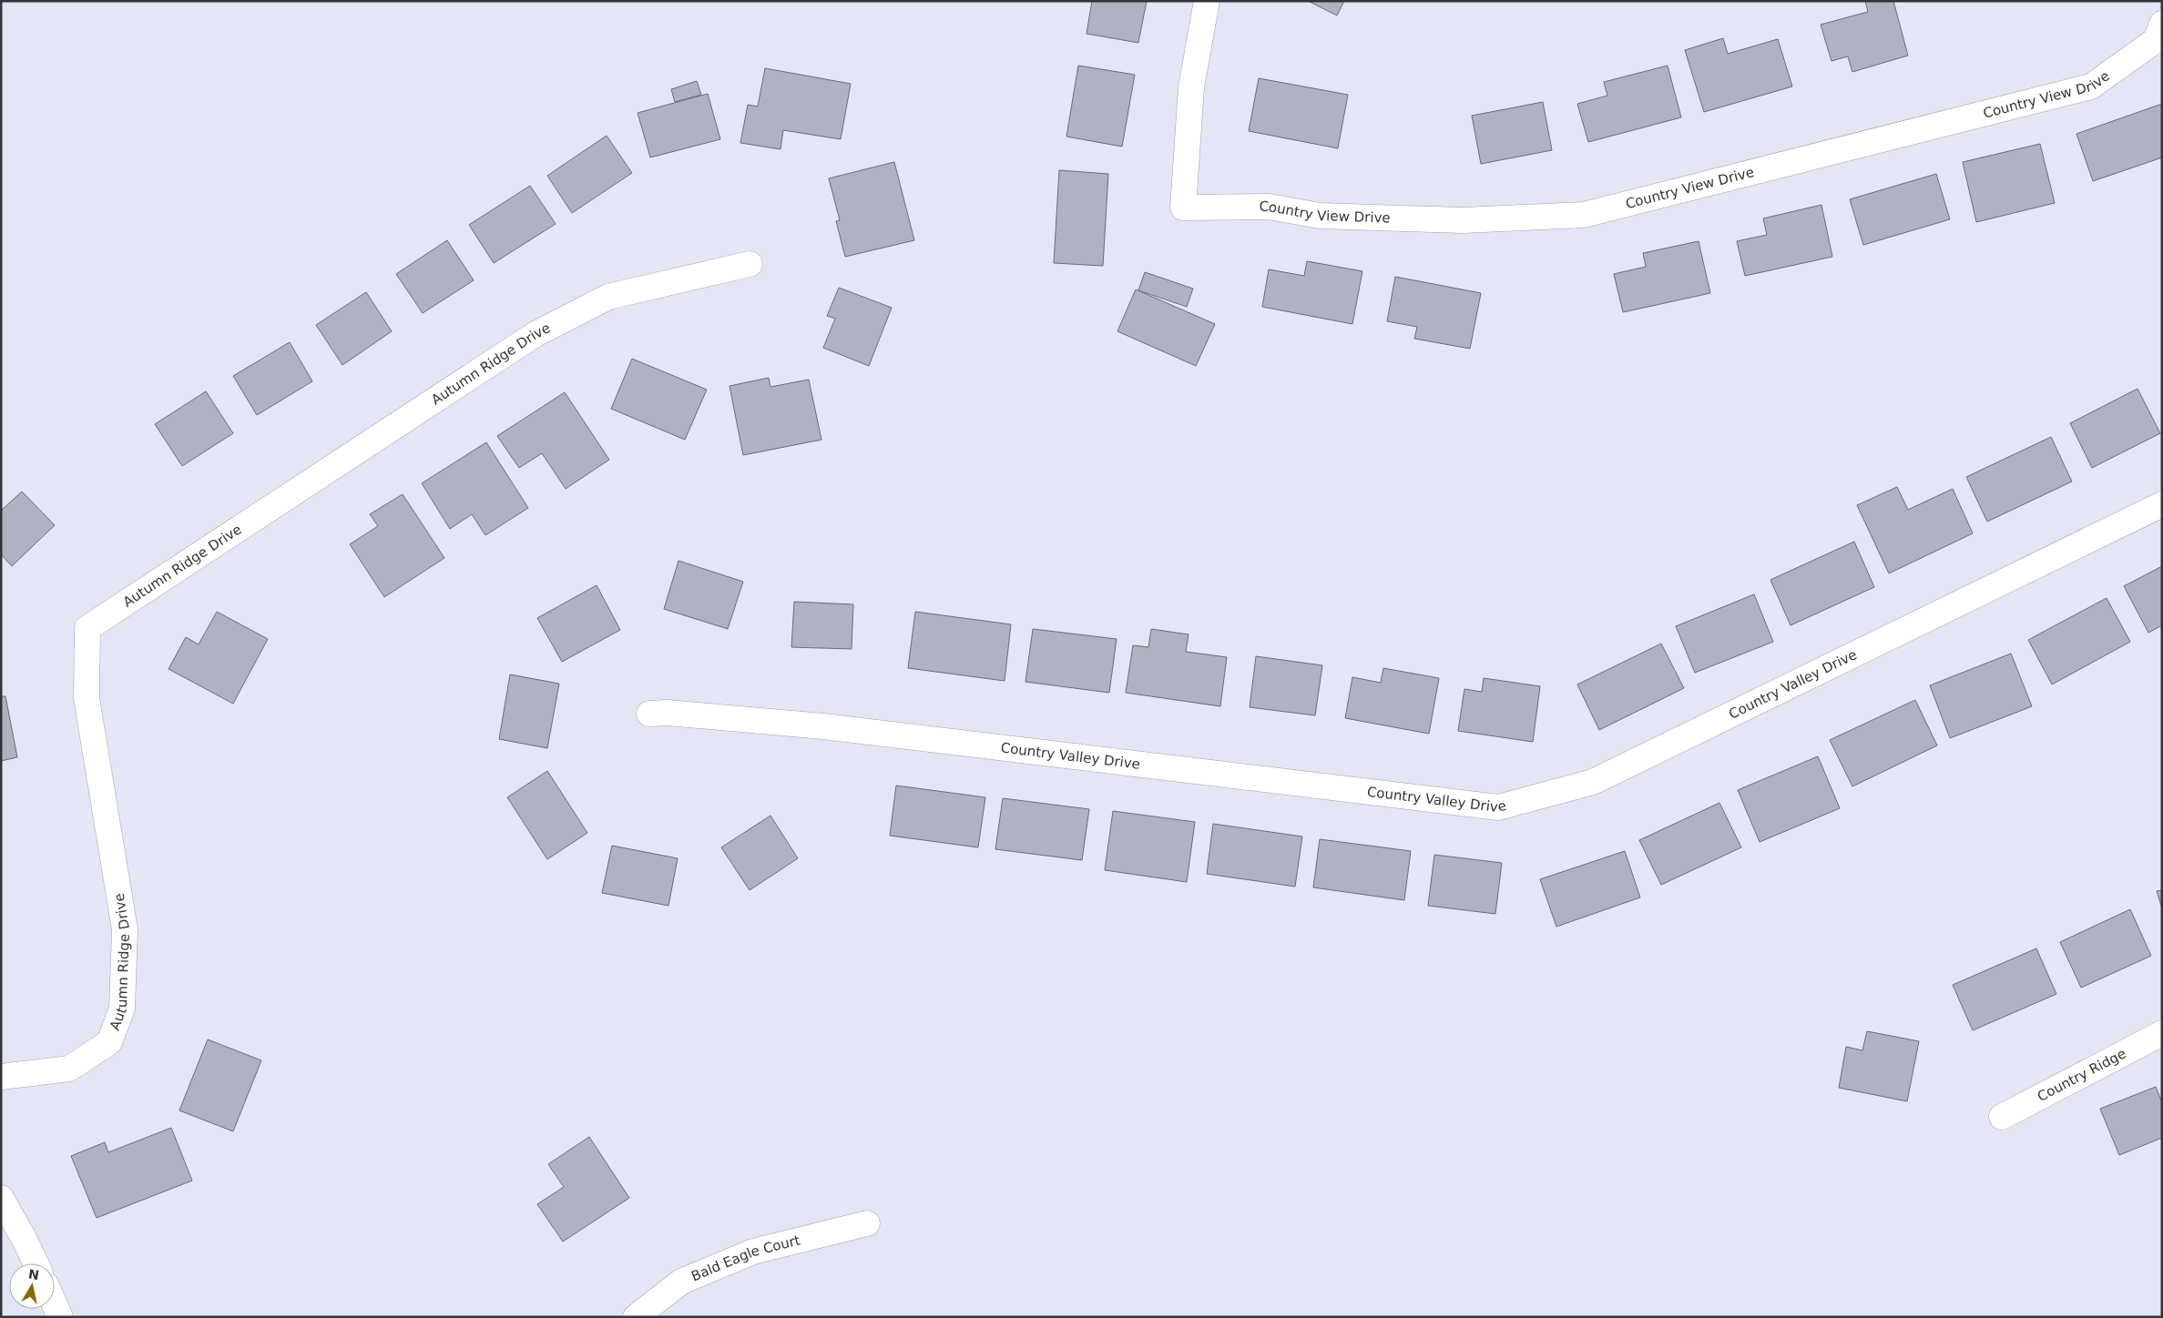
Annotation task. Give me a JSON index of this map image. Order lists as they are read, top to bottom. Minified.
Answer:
{"streets":{"street":["Country View Drive","Autumn Ridge Drive","Country Valley Drive","Country Ridge","Bald Eagle Court"]},"north":"top"}
